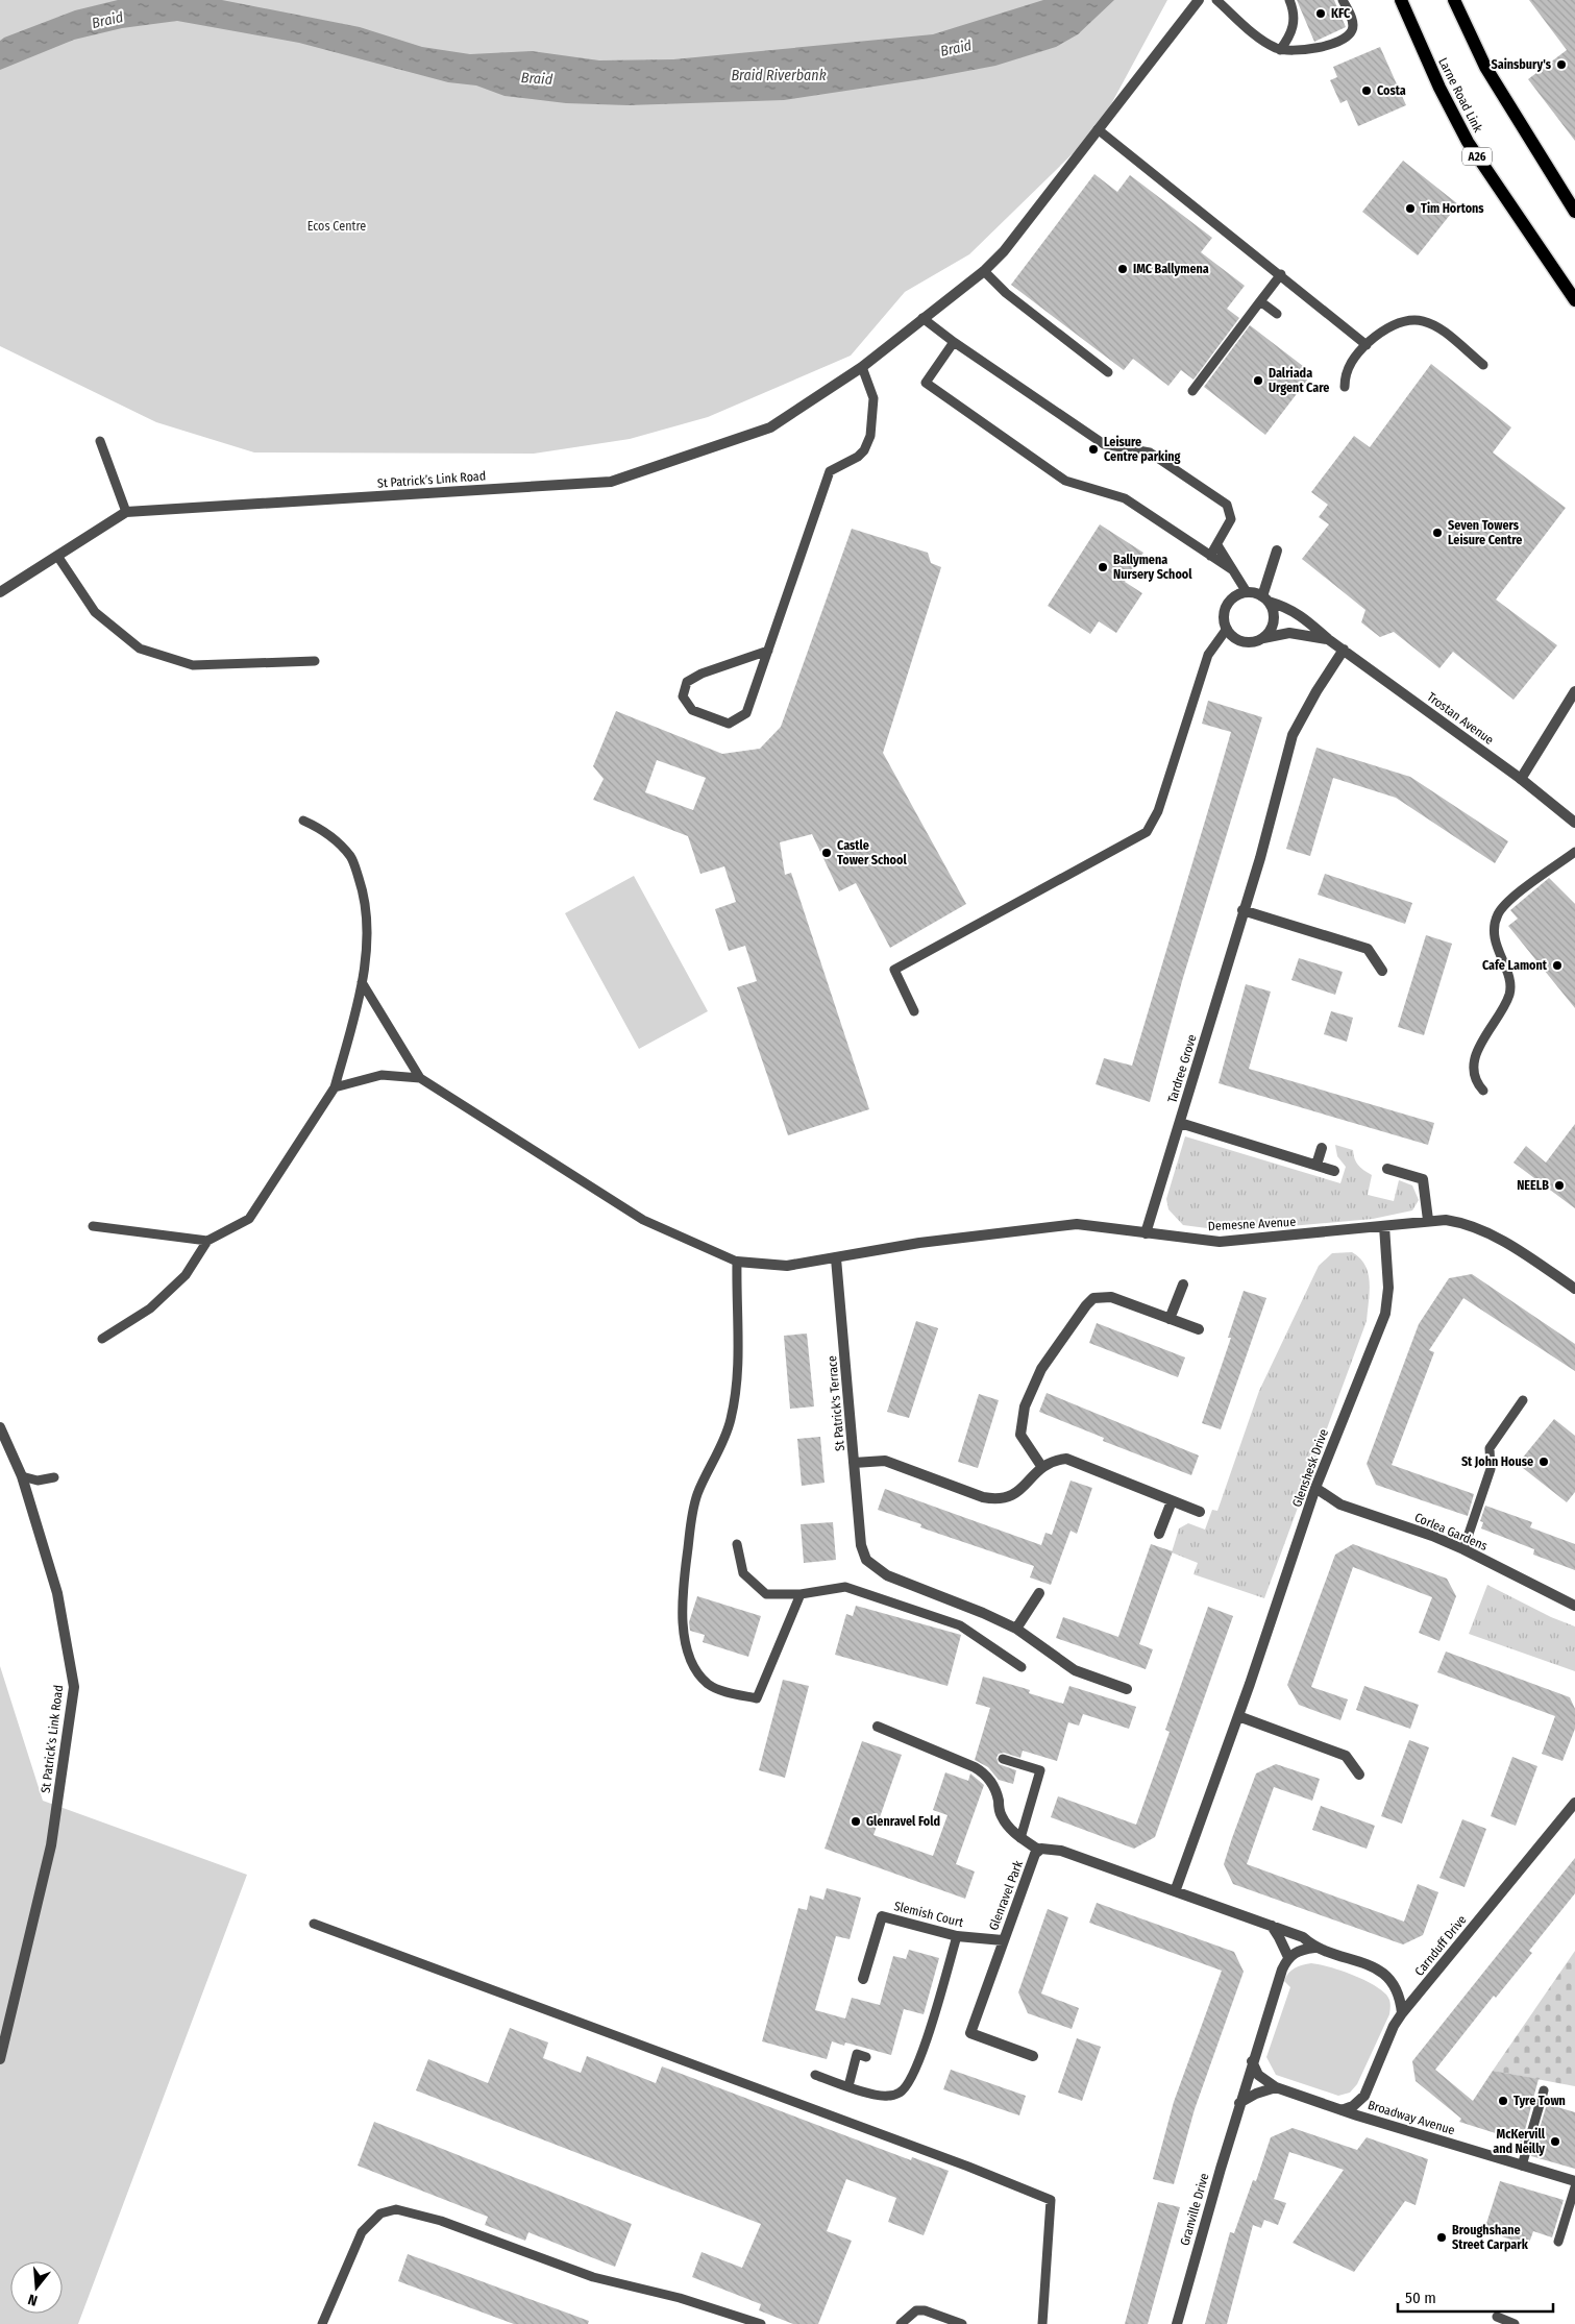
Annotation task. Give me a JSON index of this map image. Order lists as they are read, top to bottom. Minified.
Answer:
{"streets":{"main road":["Larne Road Link","A26"],"street":["St Patrick’s Link Road","Trostan Avenue","Tardree Grove","Demesne Avenue","St Patrick's Terrace","Glenshesk Drive","Corlea Gardens","Glenravel Park","Slemish Court","Carnduff Drive","Broadway Avenue","Granville Drive"]},"crossings":[["Trostan Avenue","Tardree Grove"],["Tardree Grove","Demesne Avenue"],["Demesne Avenue","St Patrick's Terrace"],["Demesne Avenue","Glenshesk Drive"],["Glenshesk Drive","Corlea Gardens"],["Glenshesk Drive","Glenravel Park"],["Glenravel Park","Slemish Court"],["Glenravel Park","Carnduff Drive"],["Glenravel Park","Broadway Avenue"],["Glenravel Park","Granville Drive"],["Carnduff Drive","Broadway Avenue"],["Carnduff Drive","Granville Drive"],["Broadway Avenue","Granville Drive"]],"water":["Braid","Braid Riverbank"],"parks":["Ecos Centre"],"places":["KFC","Sainsbury's","Costa","Tim Hortons","IMC Ballymena","Dalriada Urgent Care","Leisure Centre parking","Seven Towers Leisure Centre","Ballymena Nursery School","Castle Tower School","Cafe Lamont","NEELB","St John House","Glenravel Fold","Tyre Town","McKervill and Neilly","Broughshane Street Carpark"],"scale_bar":"50 m","north":"bottom"}
